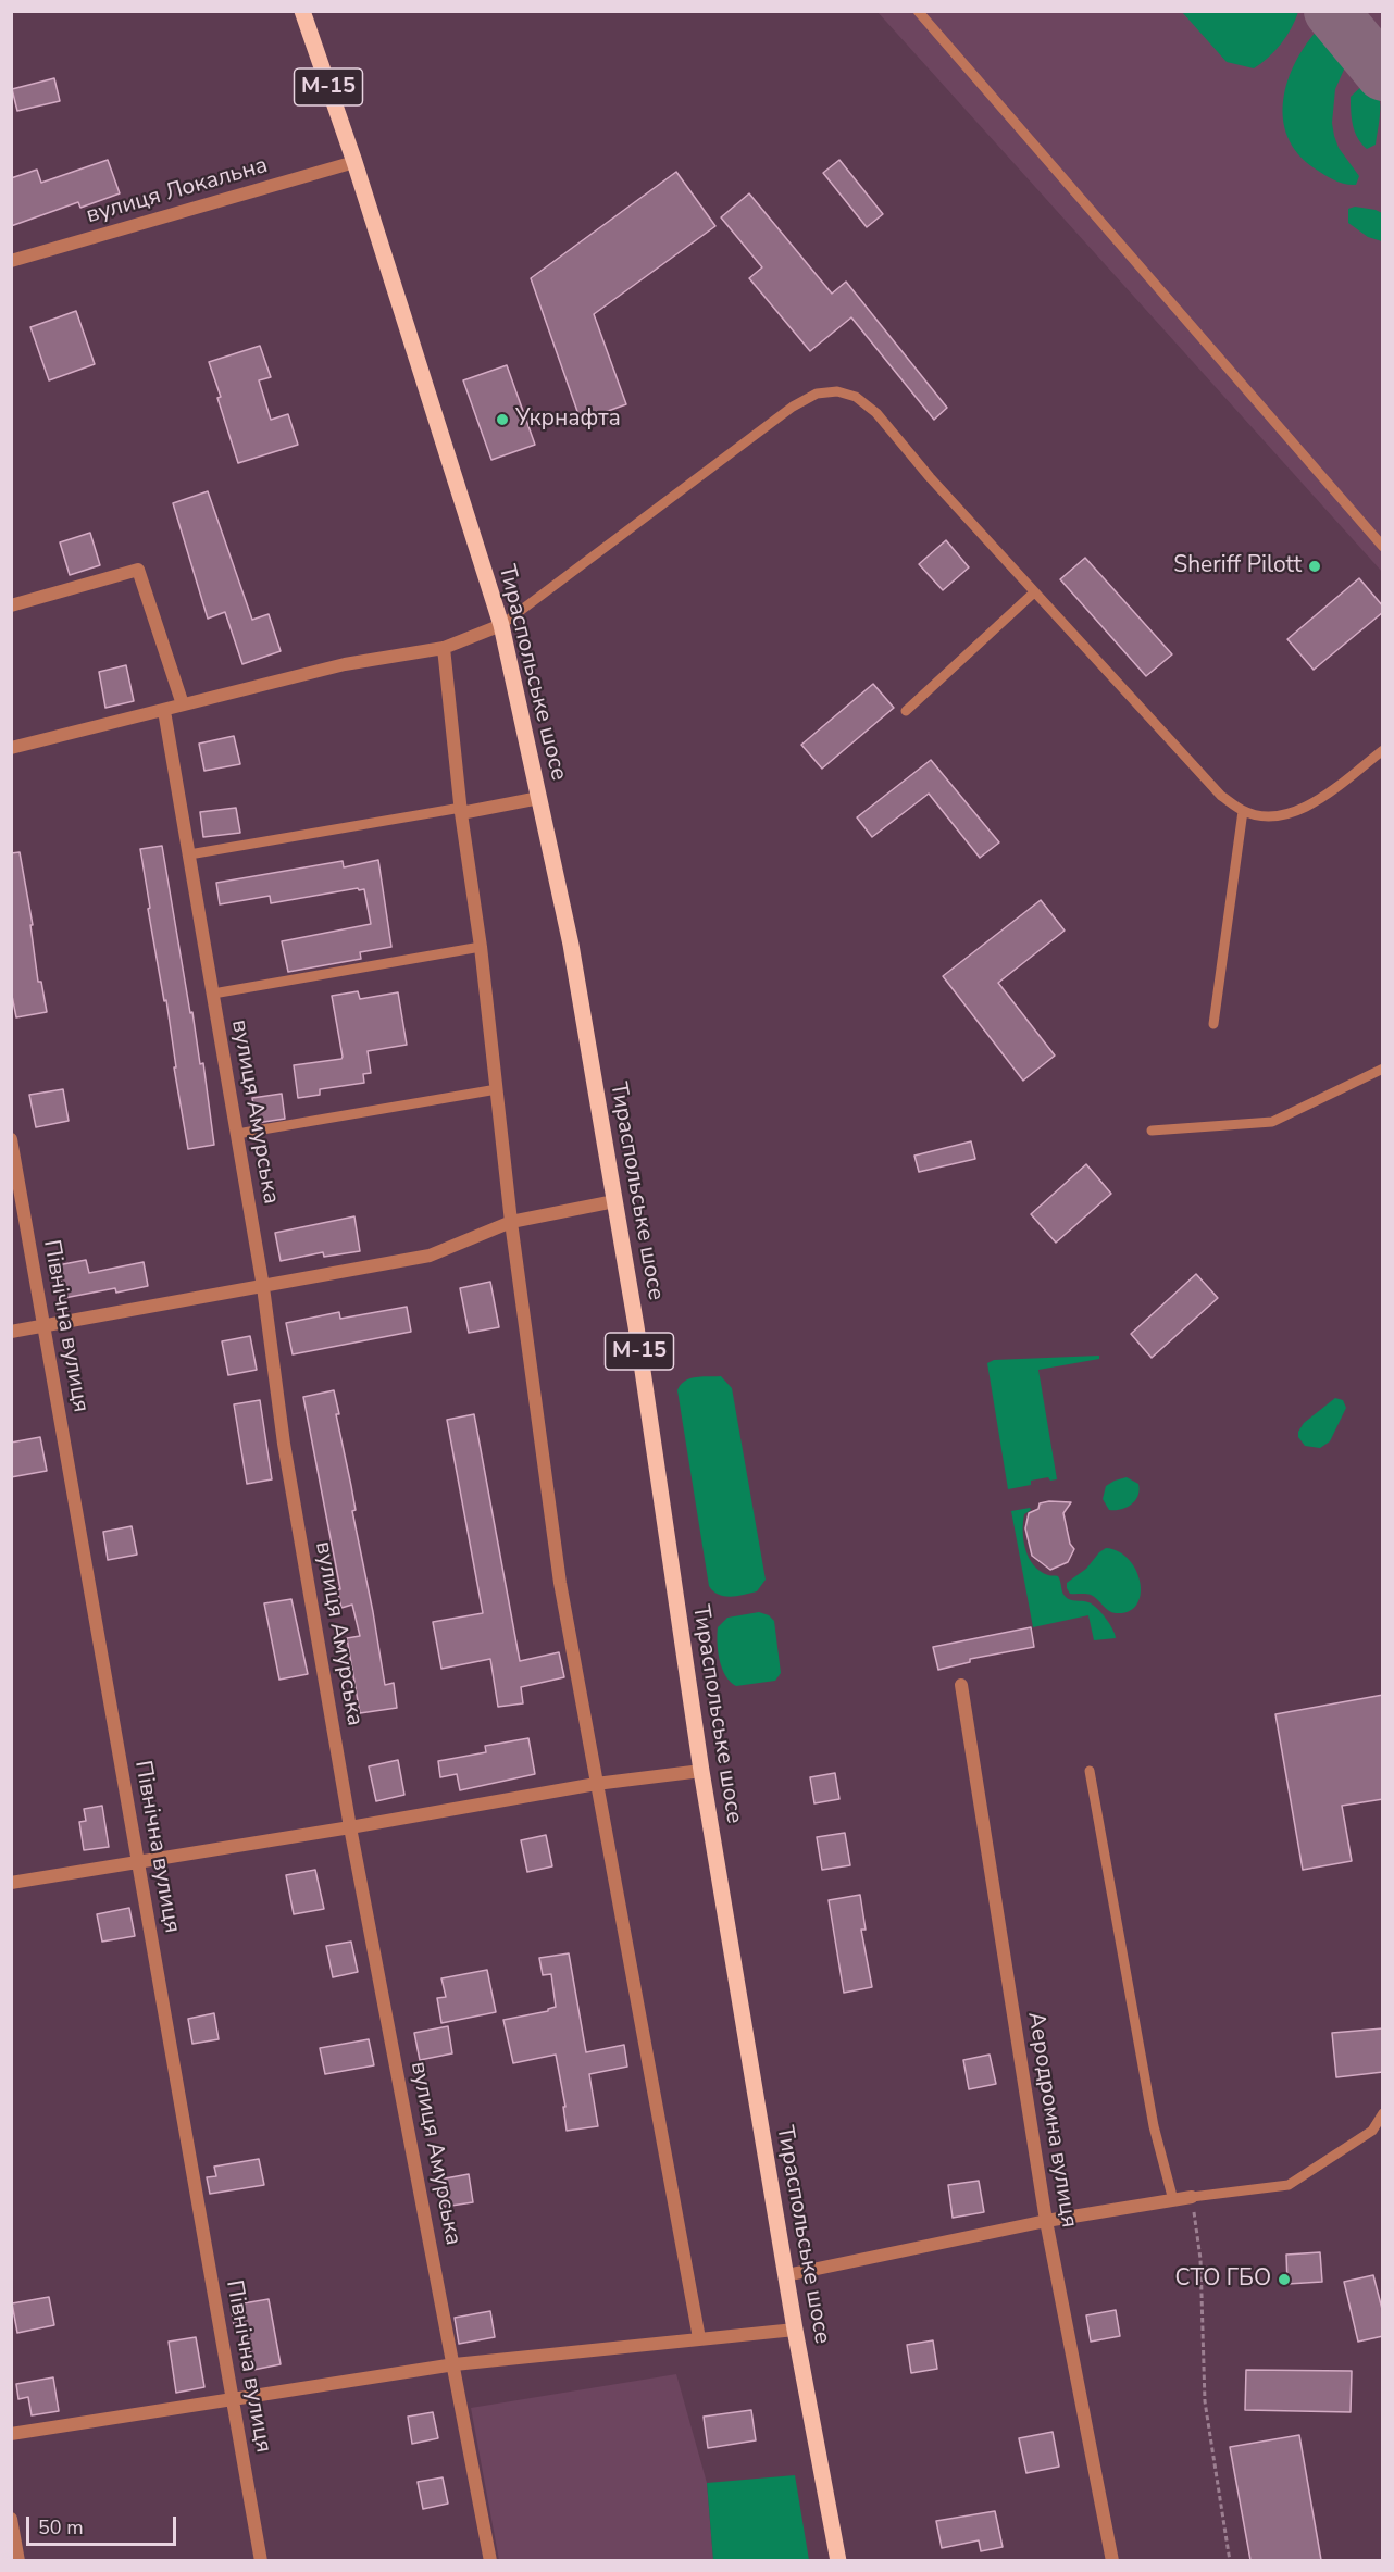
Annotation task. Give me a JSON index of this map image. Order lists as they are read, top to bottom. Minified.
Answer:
{"streets":{"main road":["М-15","Тираспольське шосе"],"street":["вулиця Локальна","вулиця Амурська","Північна вулиця","Аеродромна вулиця"]},"crossings":[["вулиця Локальна","Тираспольське шосе"]],"places":["Укрнафта","Sheriff Pilott","СТО ГБО"],"scale_bar":"50 m"}
